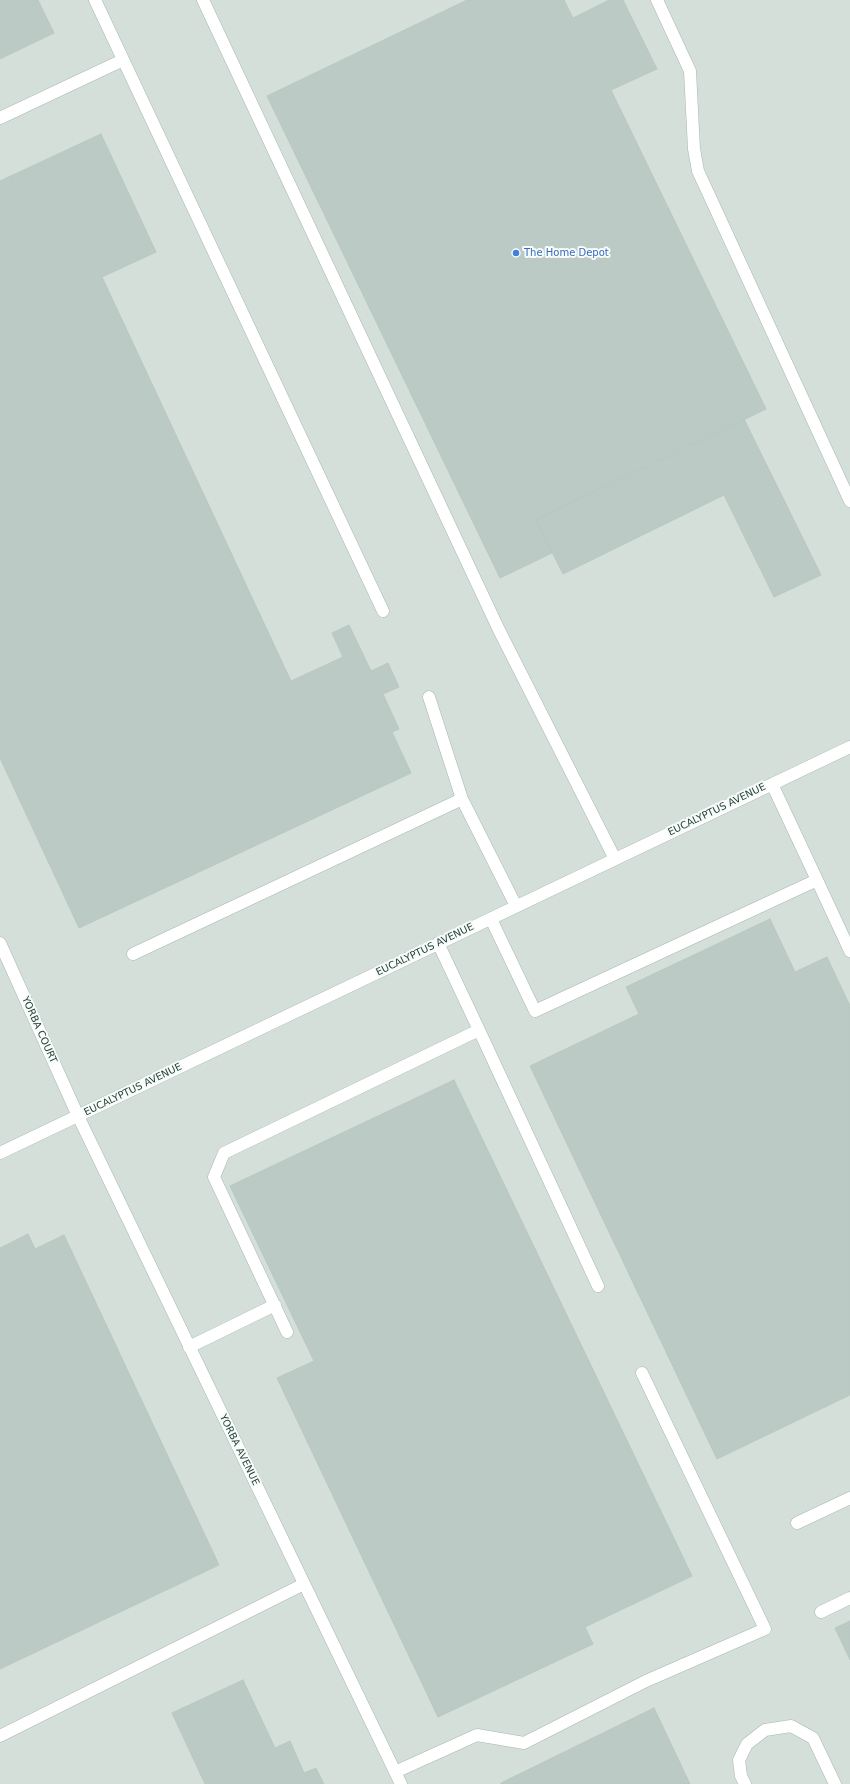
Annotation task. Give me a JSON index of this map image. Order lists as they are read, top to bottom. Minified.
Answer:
{"streets":{"street":["EUCALYPTUS AVENUE","YORBA COURT","YORBA AVENUE"]},"crossings":[["EUCALYPTUS AVENUE","YORBA COURT"],["EUCALYPTUS AVENUE","YORBA AVENUE"],["YORBA COURT","YORBA AVENUE"]],"places":["The Home Depot"]}
